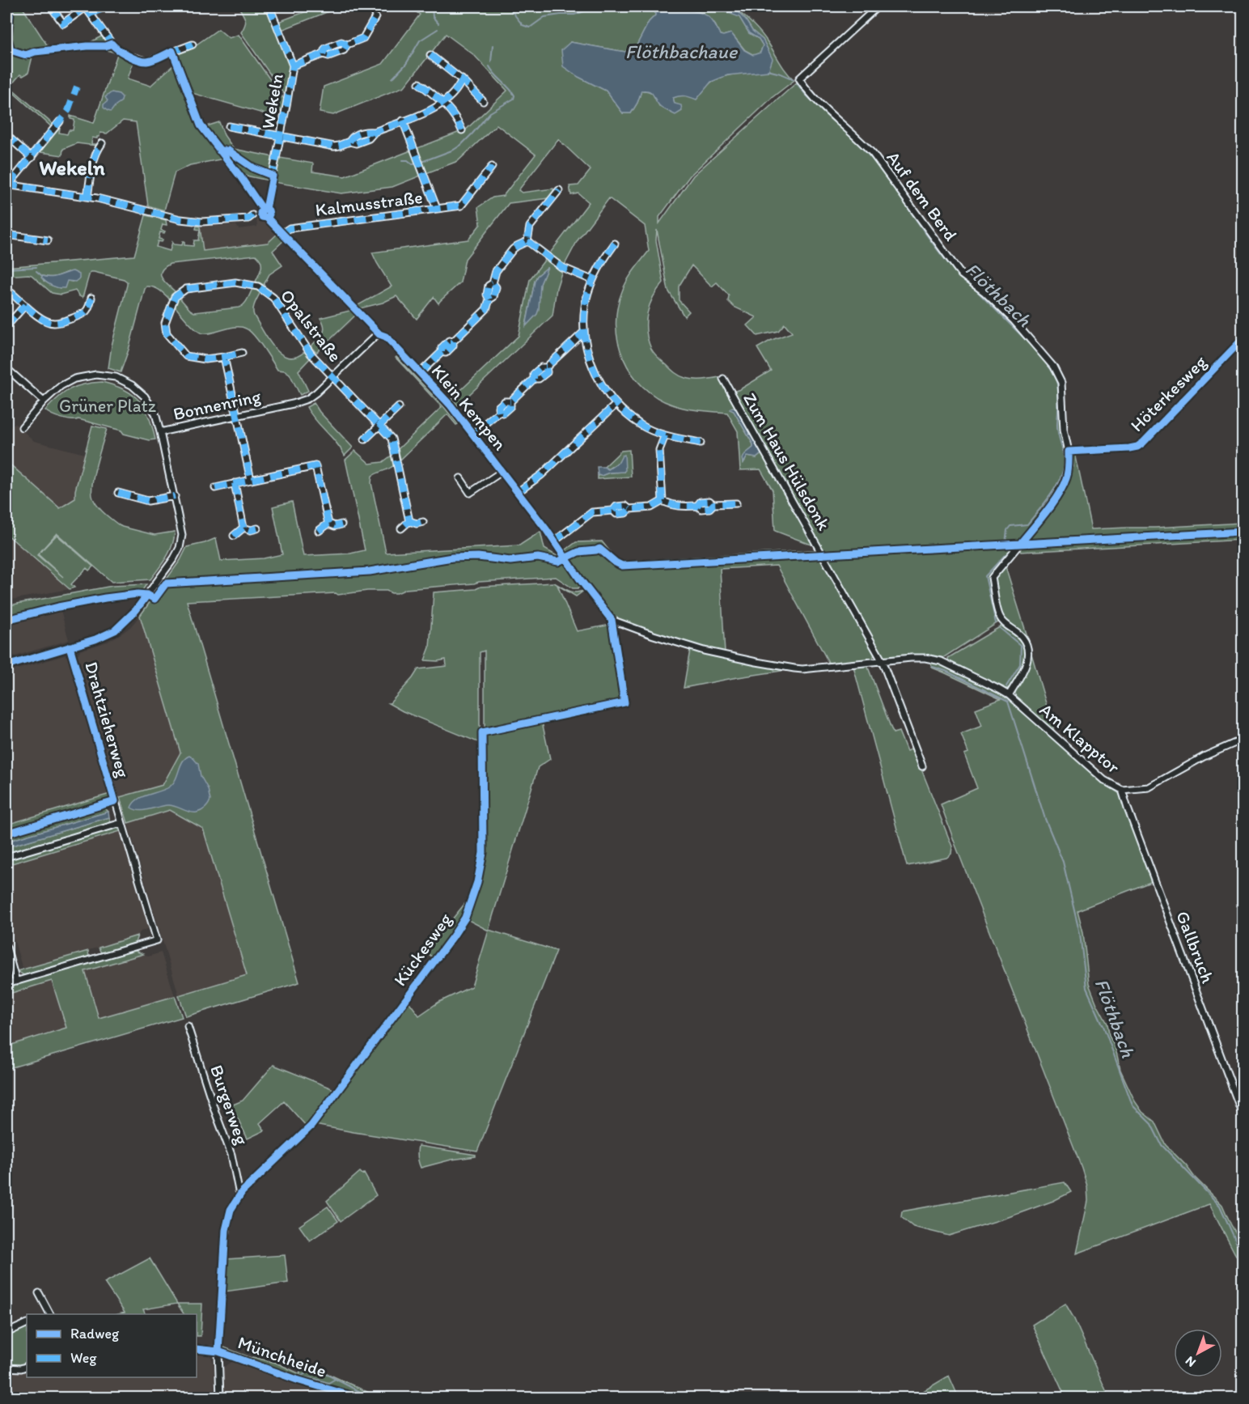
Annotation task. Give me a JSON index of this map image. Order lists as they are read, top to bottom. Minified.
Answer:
{"streets":{"street":["Wekeln","Auf dem Berd","Kalmusstraße","Opalstraße","Höterkesweg","Bonnenring","Klein Kempen","Zum Haus Hülsdonk","Drahtzieherweg","Am Klapptor","Gallbruch","Kückesweg","Burgerweg","Münchheide"]},"crossings":[["Auf dem Berd","Höterkesweg"],["Kalmusstraße","Klein Kempen"],["Opalstraße","Bonnenring"],["Bonnenring","Klein Kempen"],["Klein Kempen","Kückesweg"],["Am Klapptor","Gallbruch"],["Kückesweg","Burgerweg"],["Kückesweg","Münchheide"]],"districts":["Wekeln"],"water":["Flöthbachaue","Flöthbach"],"parks":["Grüner Platz"],"legend":["Radweg","Weg"],"north":"bottom left"}
